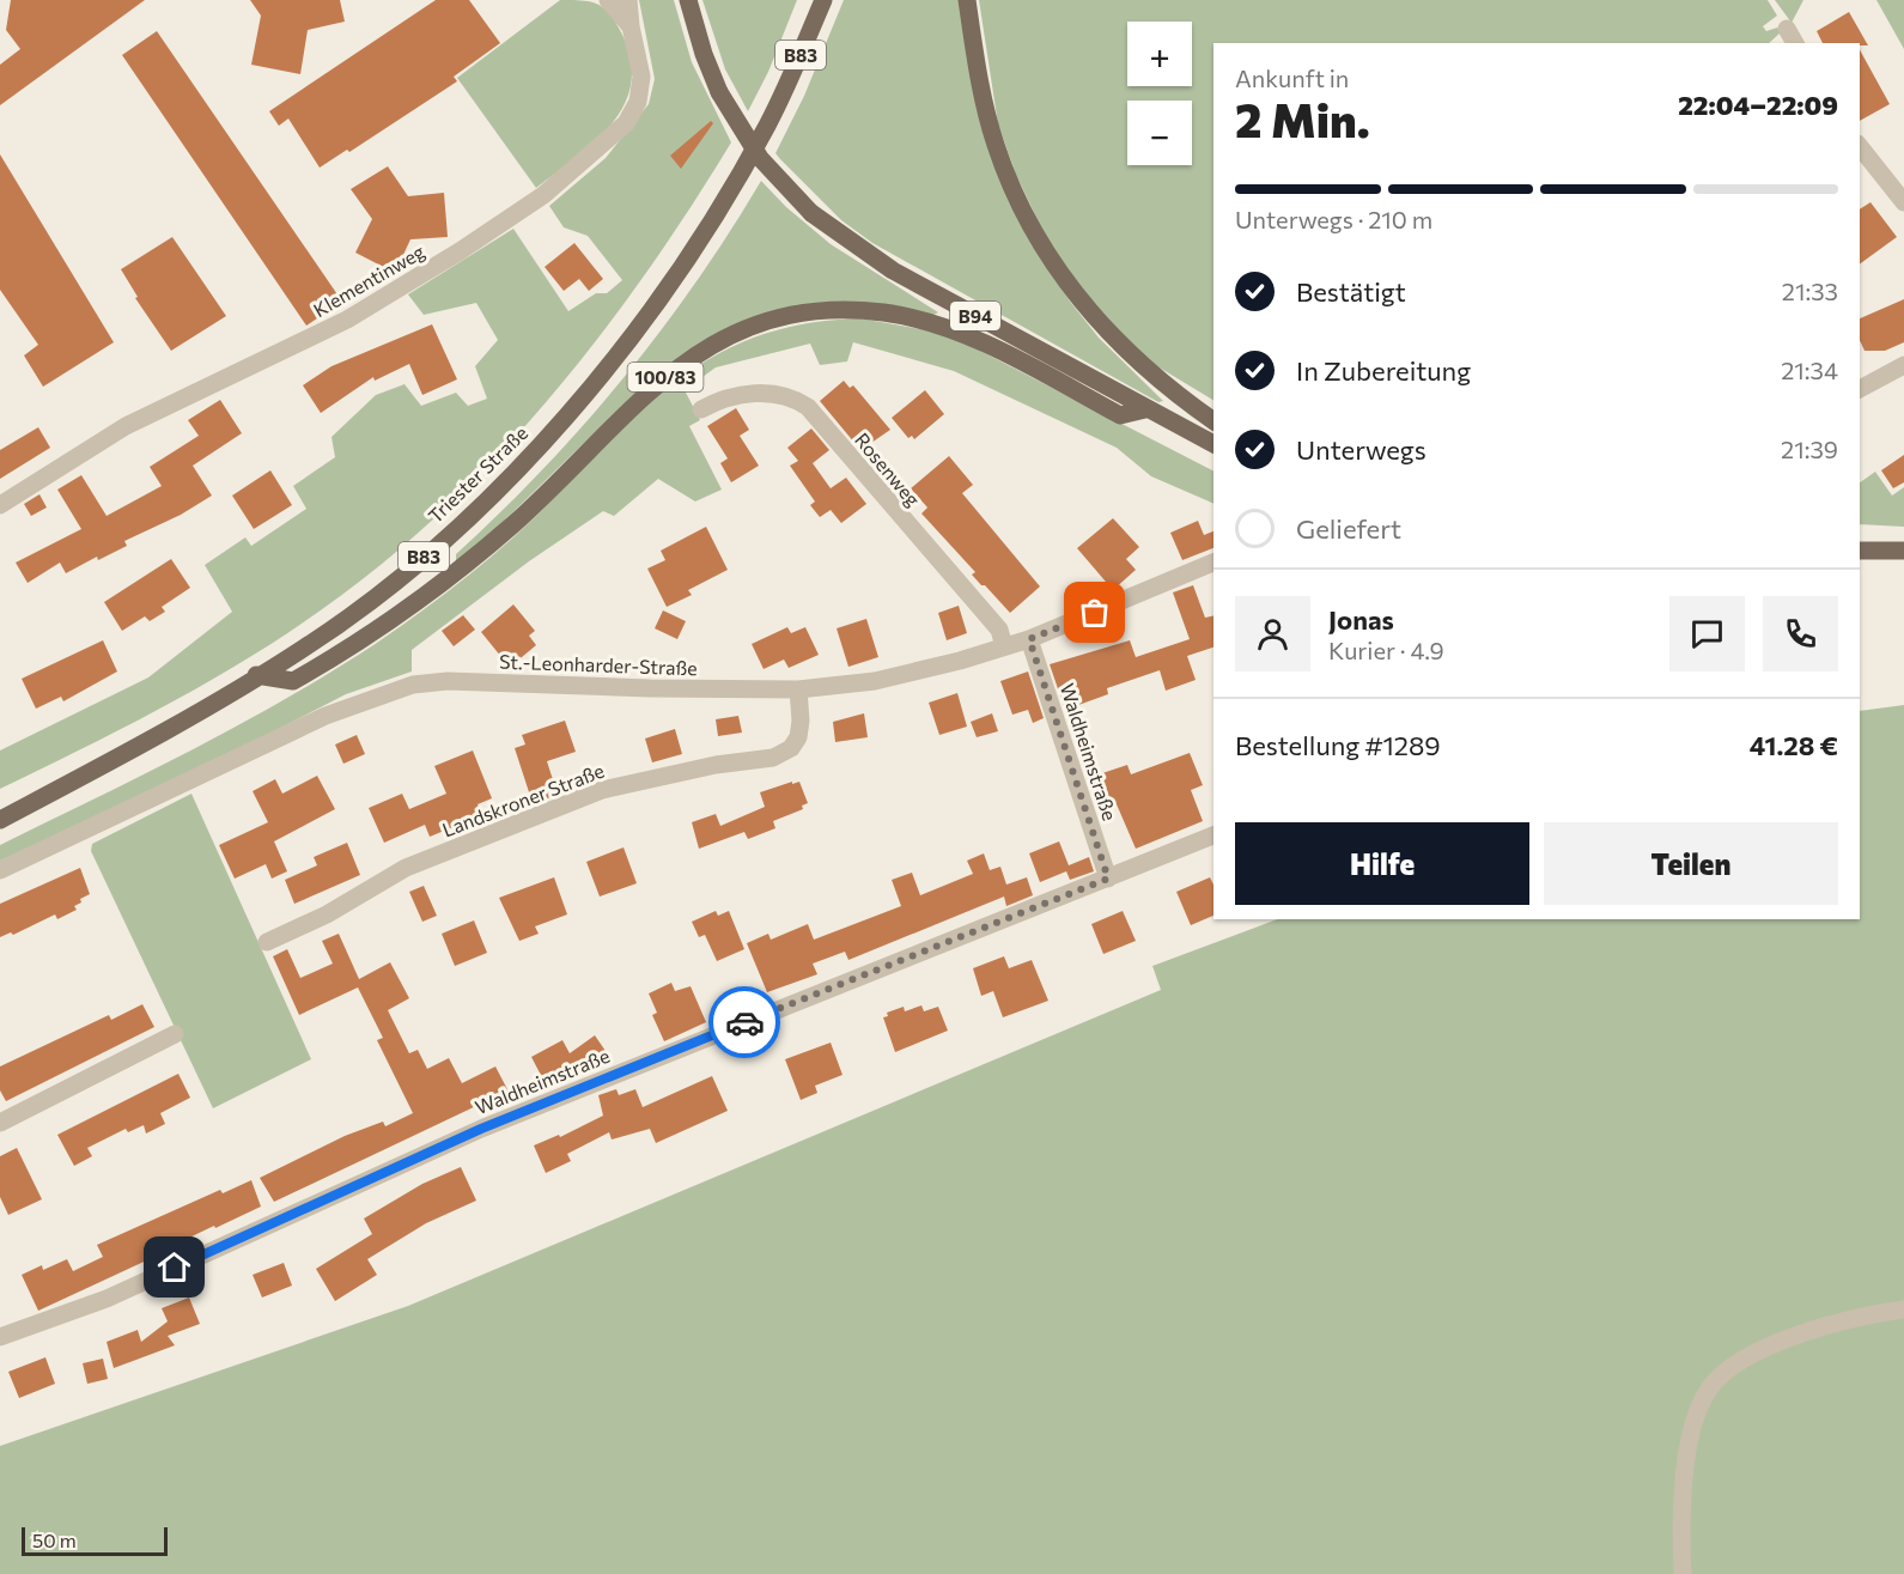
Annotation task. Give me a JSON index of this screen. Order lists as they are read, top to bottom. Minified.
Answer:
{"streets":{"main road":["B83","B94","100/83","Triester Straße"],"street":["Klementinweg","Rosenweg","St.-Leonharder-Straße","Waldheimstraße","Landskroner Straße"]},"crossings":[["B94","100/83"],["100/83","Triester Straße"],["Rosenweg","St.-Leonharder-Straße"],["St.-Leonharder-Straße","Waldheimstraße"],["St.-Leonharder-Straße","Landskroner Straße"]],"scale_bar":"50 m","page":{"map_buttons":["+","−"],"heading":["2 Min.","Ankunft in","22:04–22:09"],"panel":["Jonas","Kurier · 4.9","Bestellung #1289","41.28 €"],"bar":"Unterwegs · 210 m","list":[["Bestätigt","21:33"],["In Zubereitung","21:34"],["Unterwegs","21:39"],"Geliefert"],"buttons":["Hilfe","Teilen"],"scale":"50 m"}}
